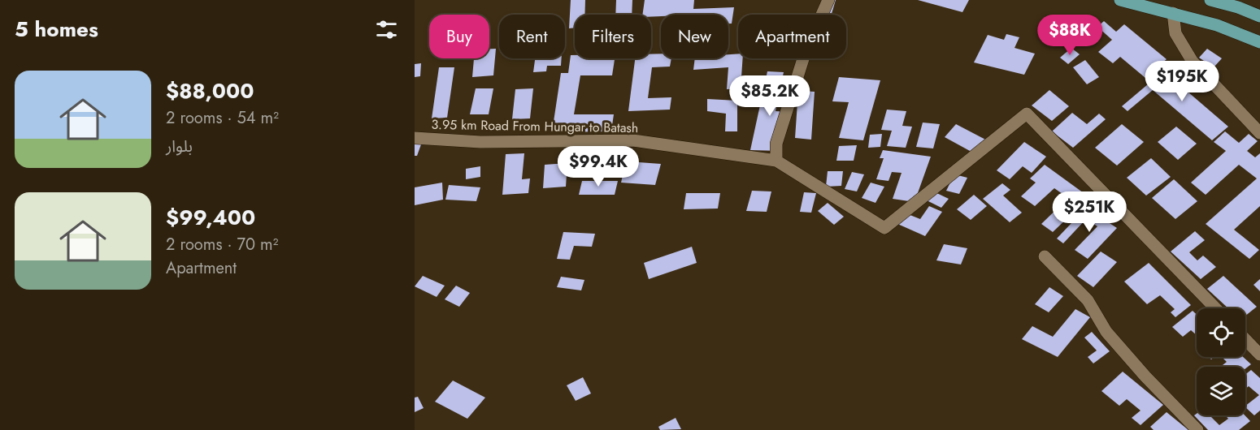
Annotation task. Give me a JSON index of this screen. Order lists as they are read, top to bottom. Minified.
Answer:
{"streets":{"street":["3.95 km Road From Hungar to Batash"]},"page":{"heading":"5 homes","price":["$88K","$195K","$85.2K","$99.4K","$251K"],"chip":["Buy","Rent","Filters","New","Apartment"],"list":[{"name":"$88,000","note":"2 rooms · 54 m² · بلوار"},{"name":"$99,400","note":"2 rooms · 70 m² · Apartment"}]}}
